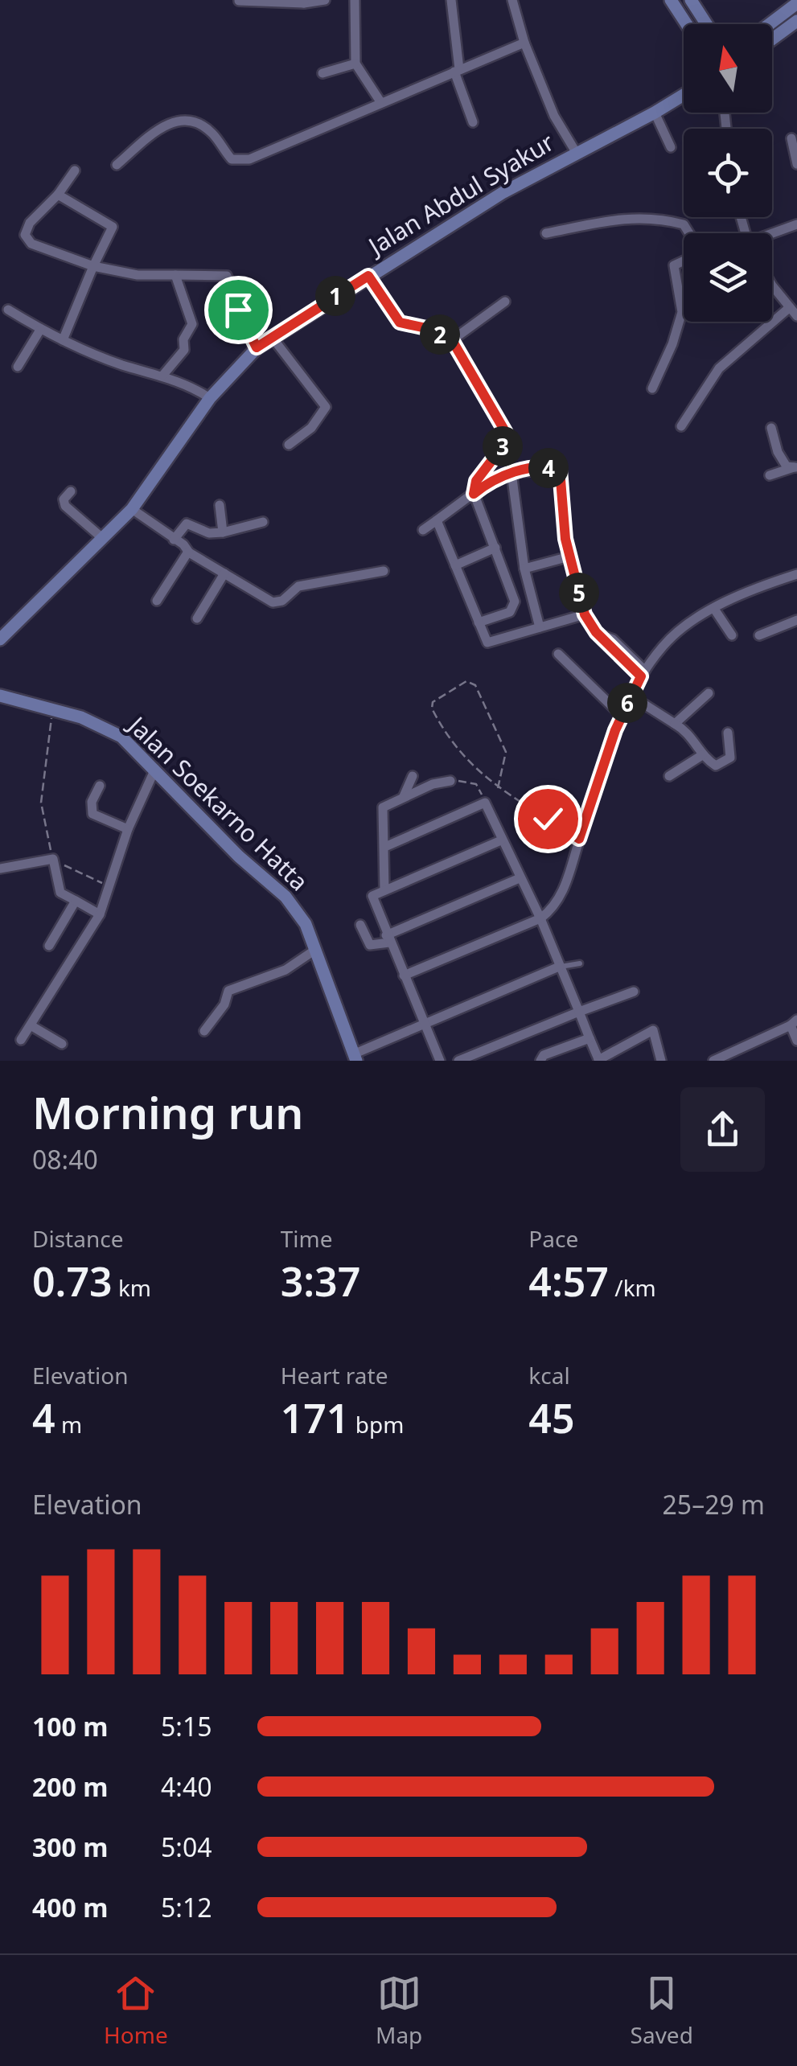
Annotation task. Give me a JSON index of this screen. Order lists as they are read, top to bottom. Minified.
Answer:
{"streets":{"street":["Jalan Abdul Syakur","Jalan Soekarno Hatta"]},"north":"top","page":{"pins":["1","2","3","4","5","6"],"heading":["Morning run","08:40"],"stats":[["Distance","0.73 km"],["Time","3:37"],["Pace","4:57 /km"],["Elevation","4 m"],["Heart rate","171 bpm"],["kcal","45"]],"chart":["Elevation","25–29 m"],"list":[{"name":"100 m","note":"5:15"},{"name":"200 m","note":"4:40"},{"name":"300 m","note":"5:04"},{"name":"400 m","note":"5:12"}],"tabs":["Home","Map","Saved"]}}
